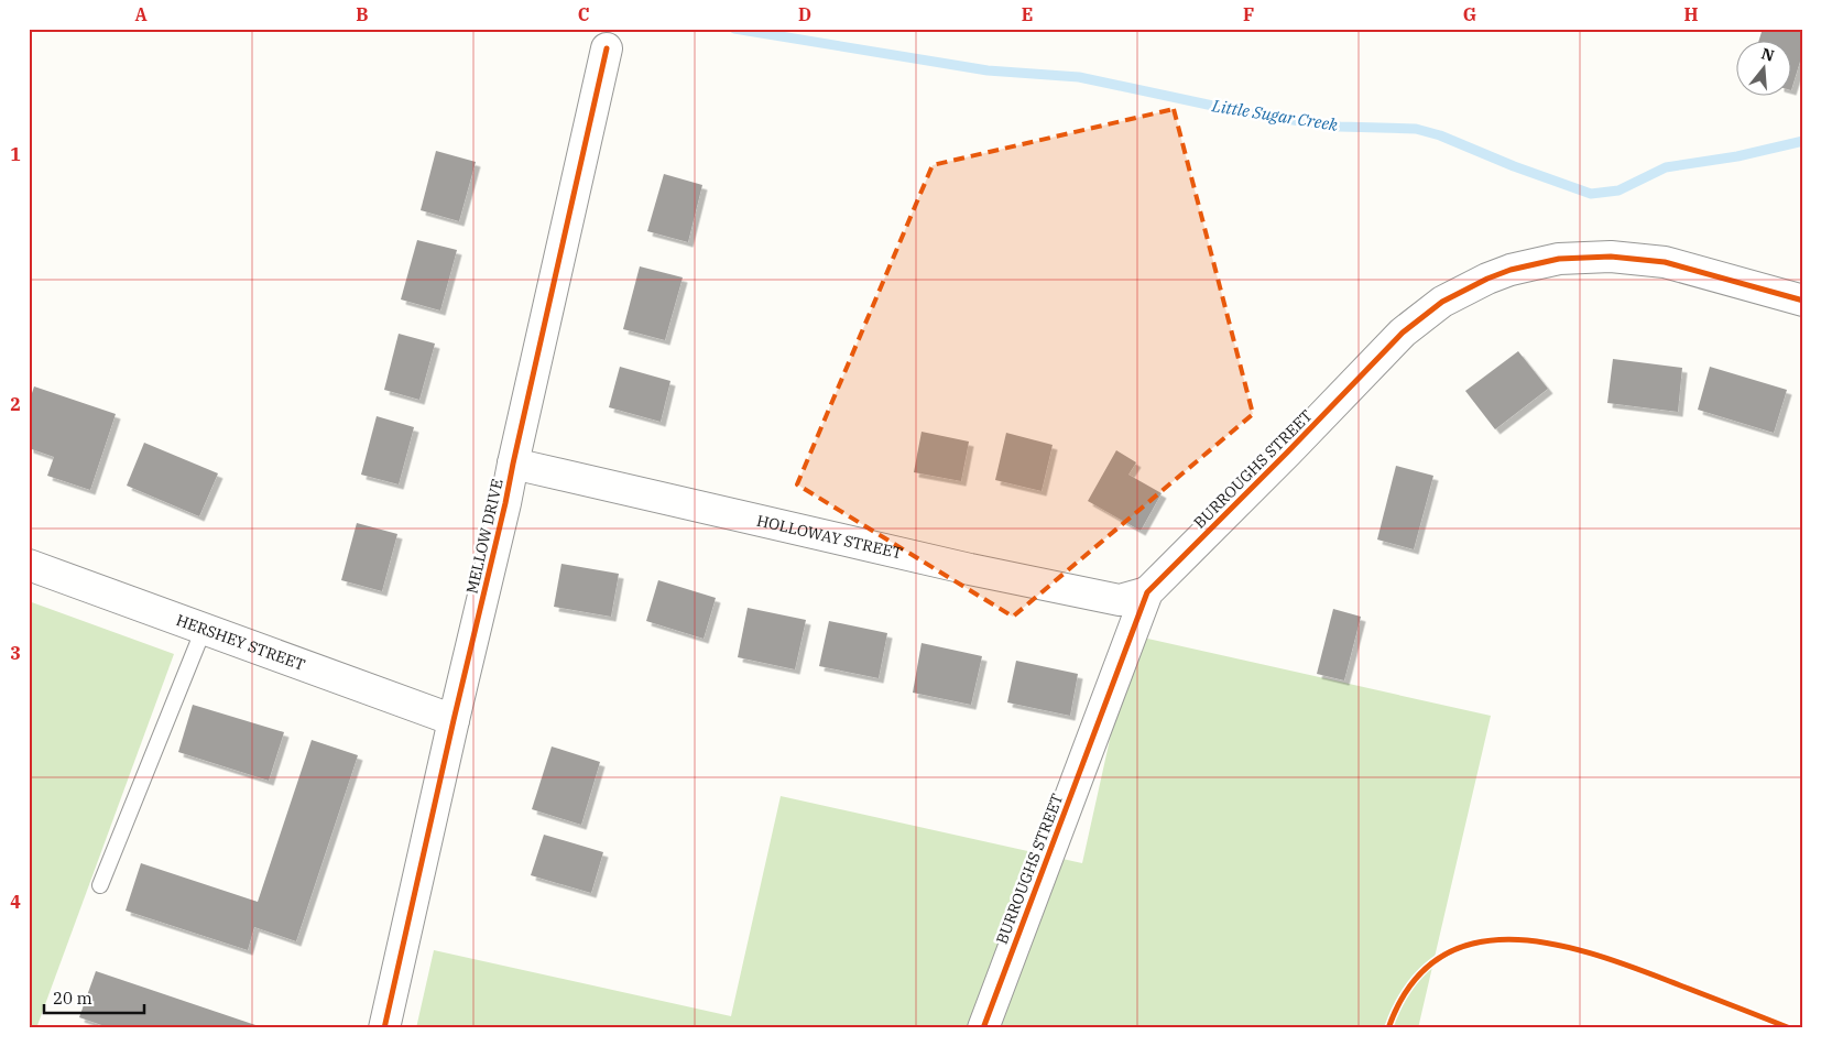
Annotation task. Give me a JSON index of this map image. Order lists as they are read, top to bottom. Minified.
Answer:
{"streets":{"street":["BURROUGHS STREET","MELLOW DRIVE","HOLLOWAY STREET","HERSHEY STREET"]},"crossings":[["BURROUGHS STREET","HOLLOWAY STREET"],["MELLOW DRIVE","HOLLOWAY STREET"],["MELLOW DRIVE","HERSHEY STREET"]],"water":["Little Sugar Creek"],"scale_bar":"20 m","north":"top","grid":{"columns":["A","B","C","D","E","F","G","H"],"rows":["1","2","3","4"]}}
